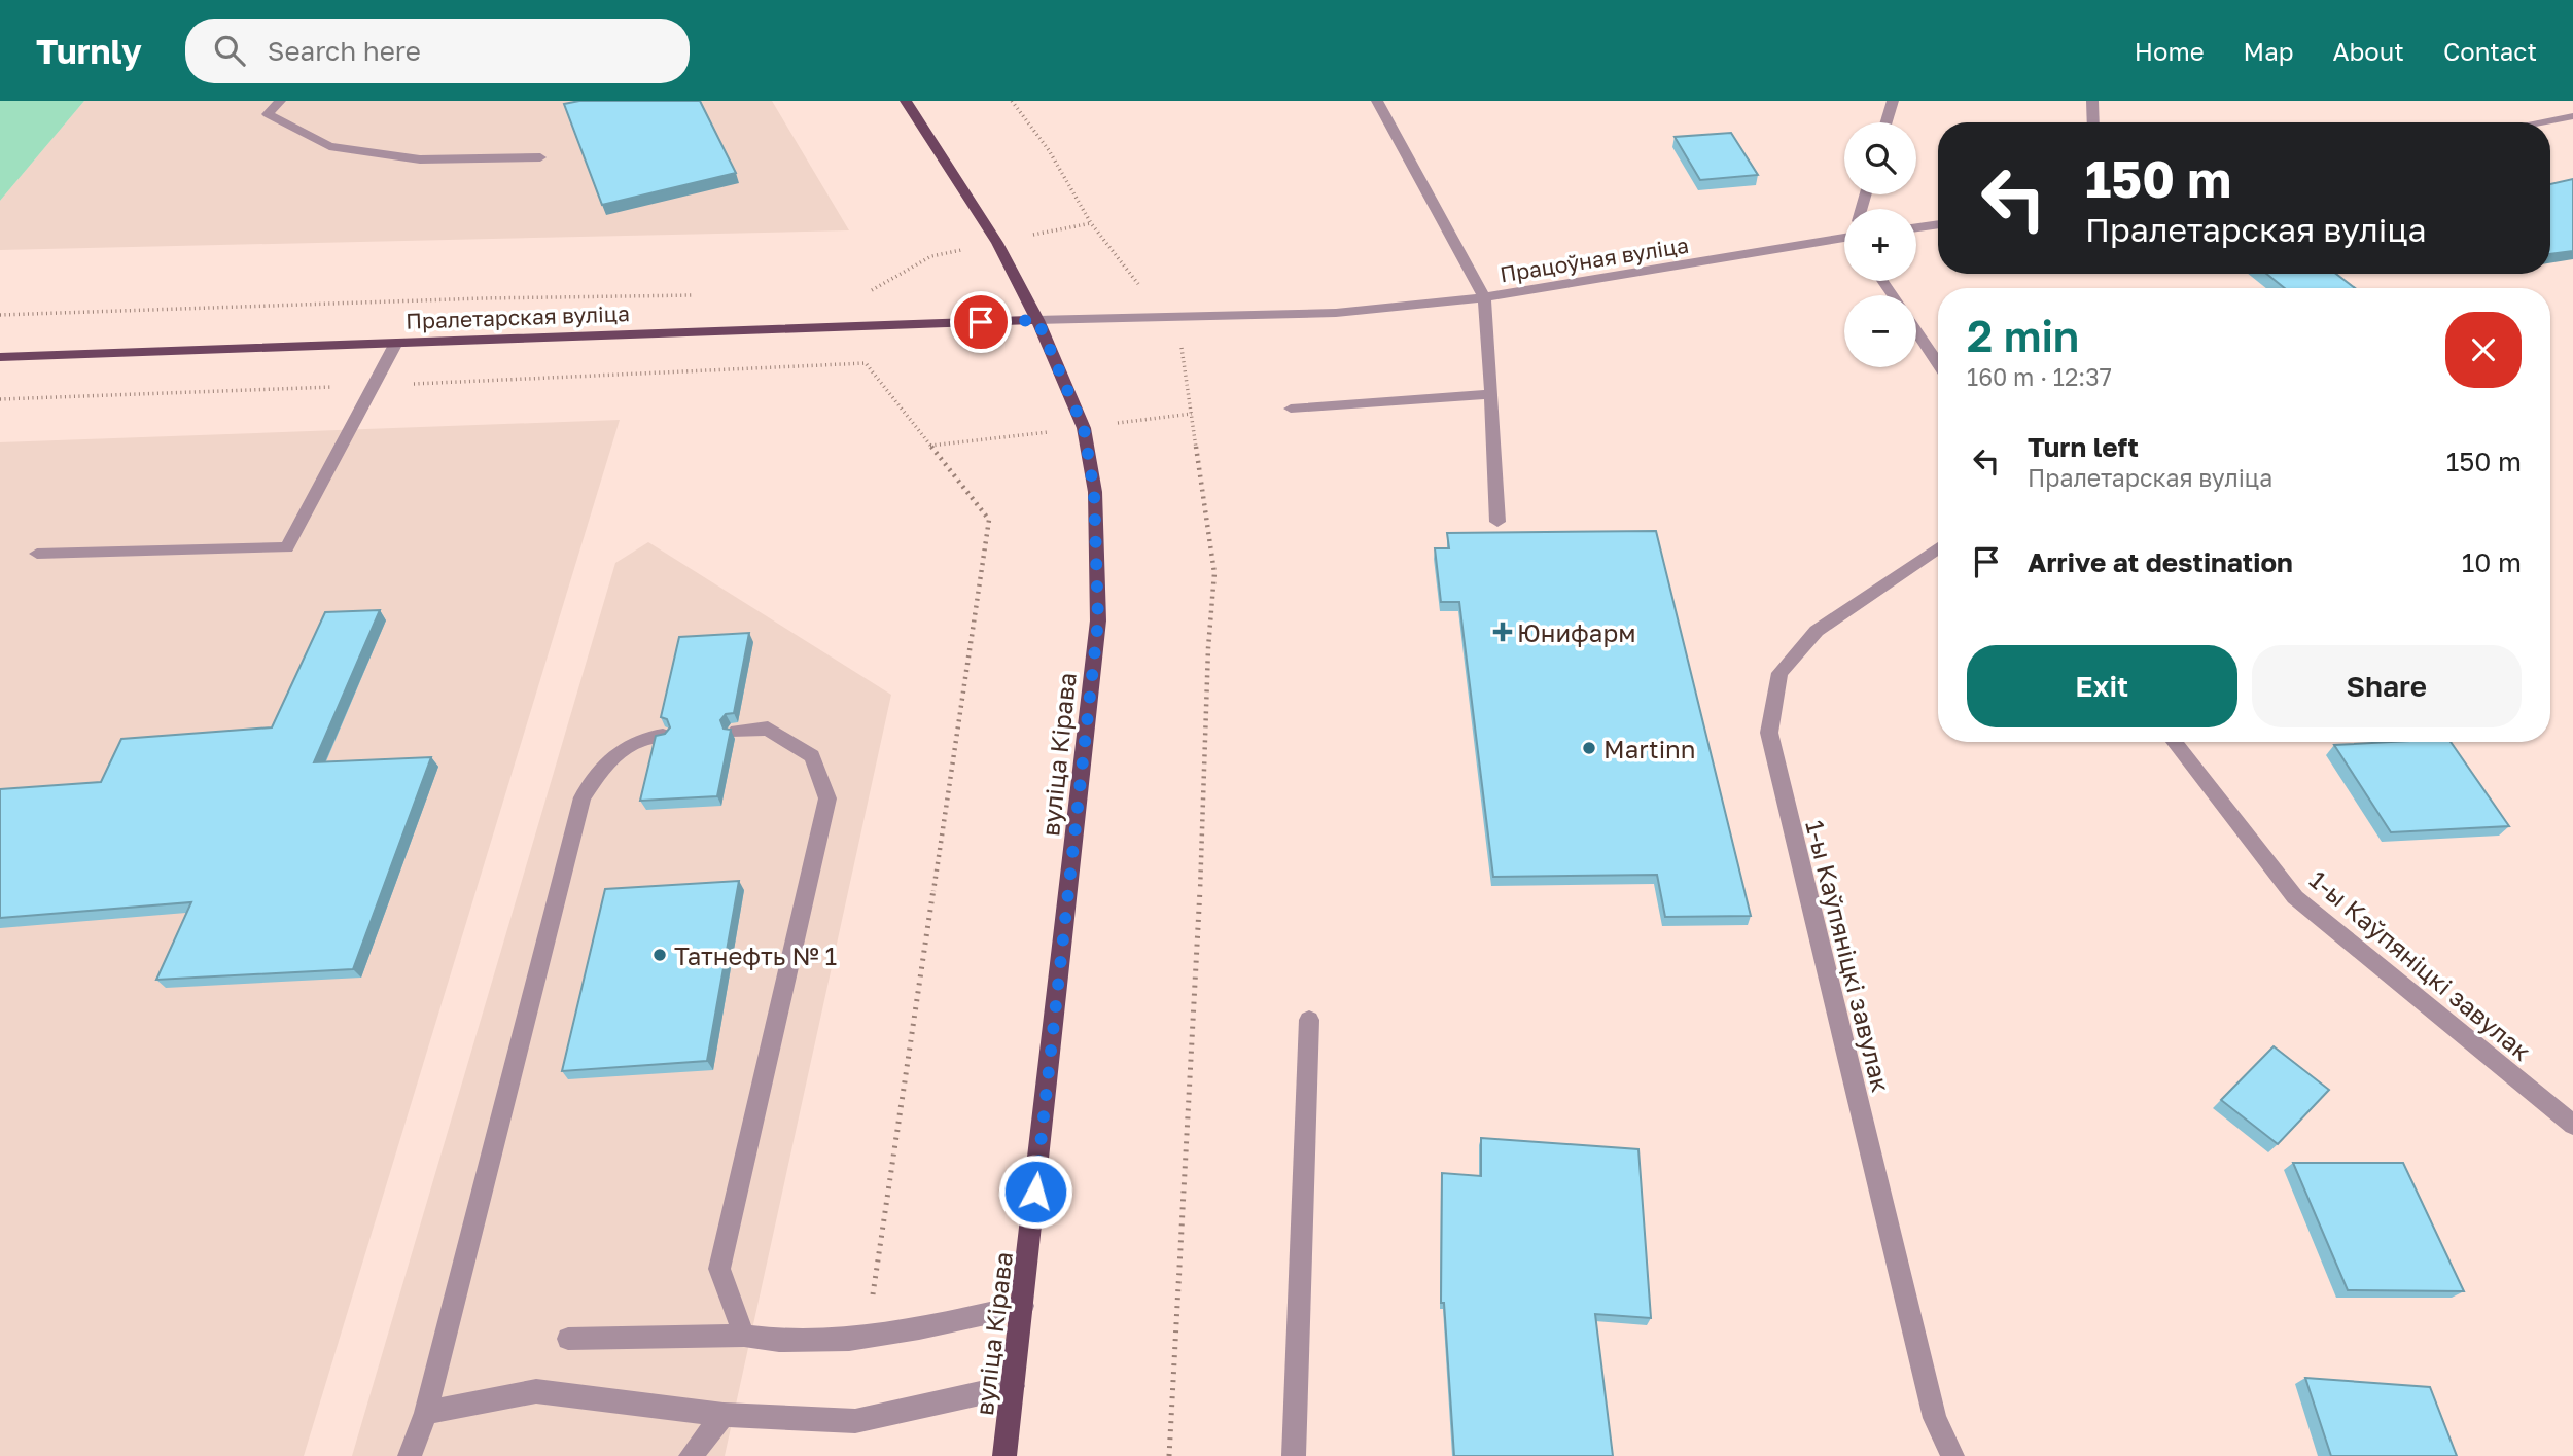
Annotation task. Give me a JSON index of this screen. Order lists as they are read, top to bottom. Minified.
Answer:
{"streets":{"main road":["Пралетарская вуліца","вуліца Кірава"],"street":["Працоўная вуліца","1-ы Каўпяніцкі завулак"]},"crossings":[["Працоўная вуліца","Пралетарская вуліца"],["Працоўная вуліца","вуліца Кірава"],["Пралетарская вуліца","вуліца Кірава"]],"places":{"health":["Юнифарм"],"other":["Martinn","Татнефть № 1"]},"page":{"header":"Turnly","search":"Search here","nav":["Home","Map","About","Contact"],"map_buttons":["+","−"],"turn":["150 m","Пралетарская вуліца"],"heading":["2 min","160 m · 12:37"],"list":[{"name":"Turn left","note":"Пралетарская вуліца","value":"150 m"},{"name":"Arrive at destination","value":"10 m"}],"buttons":["Exit","Share"]}}
